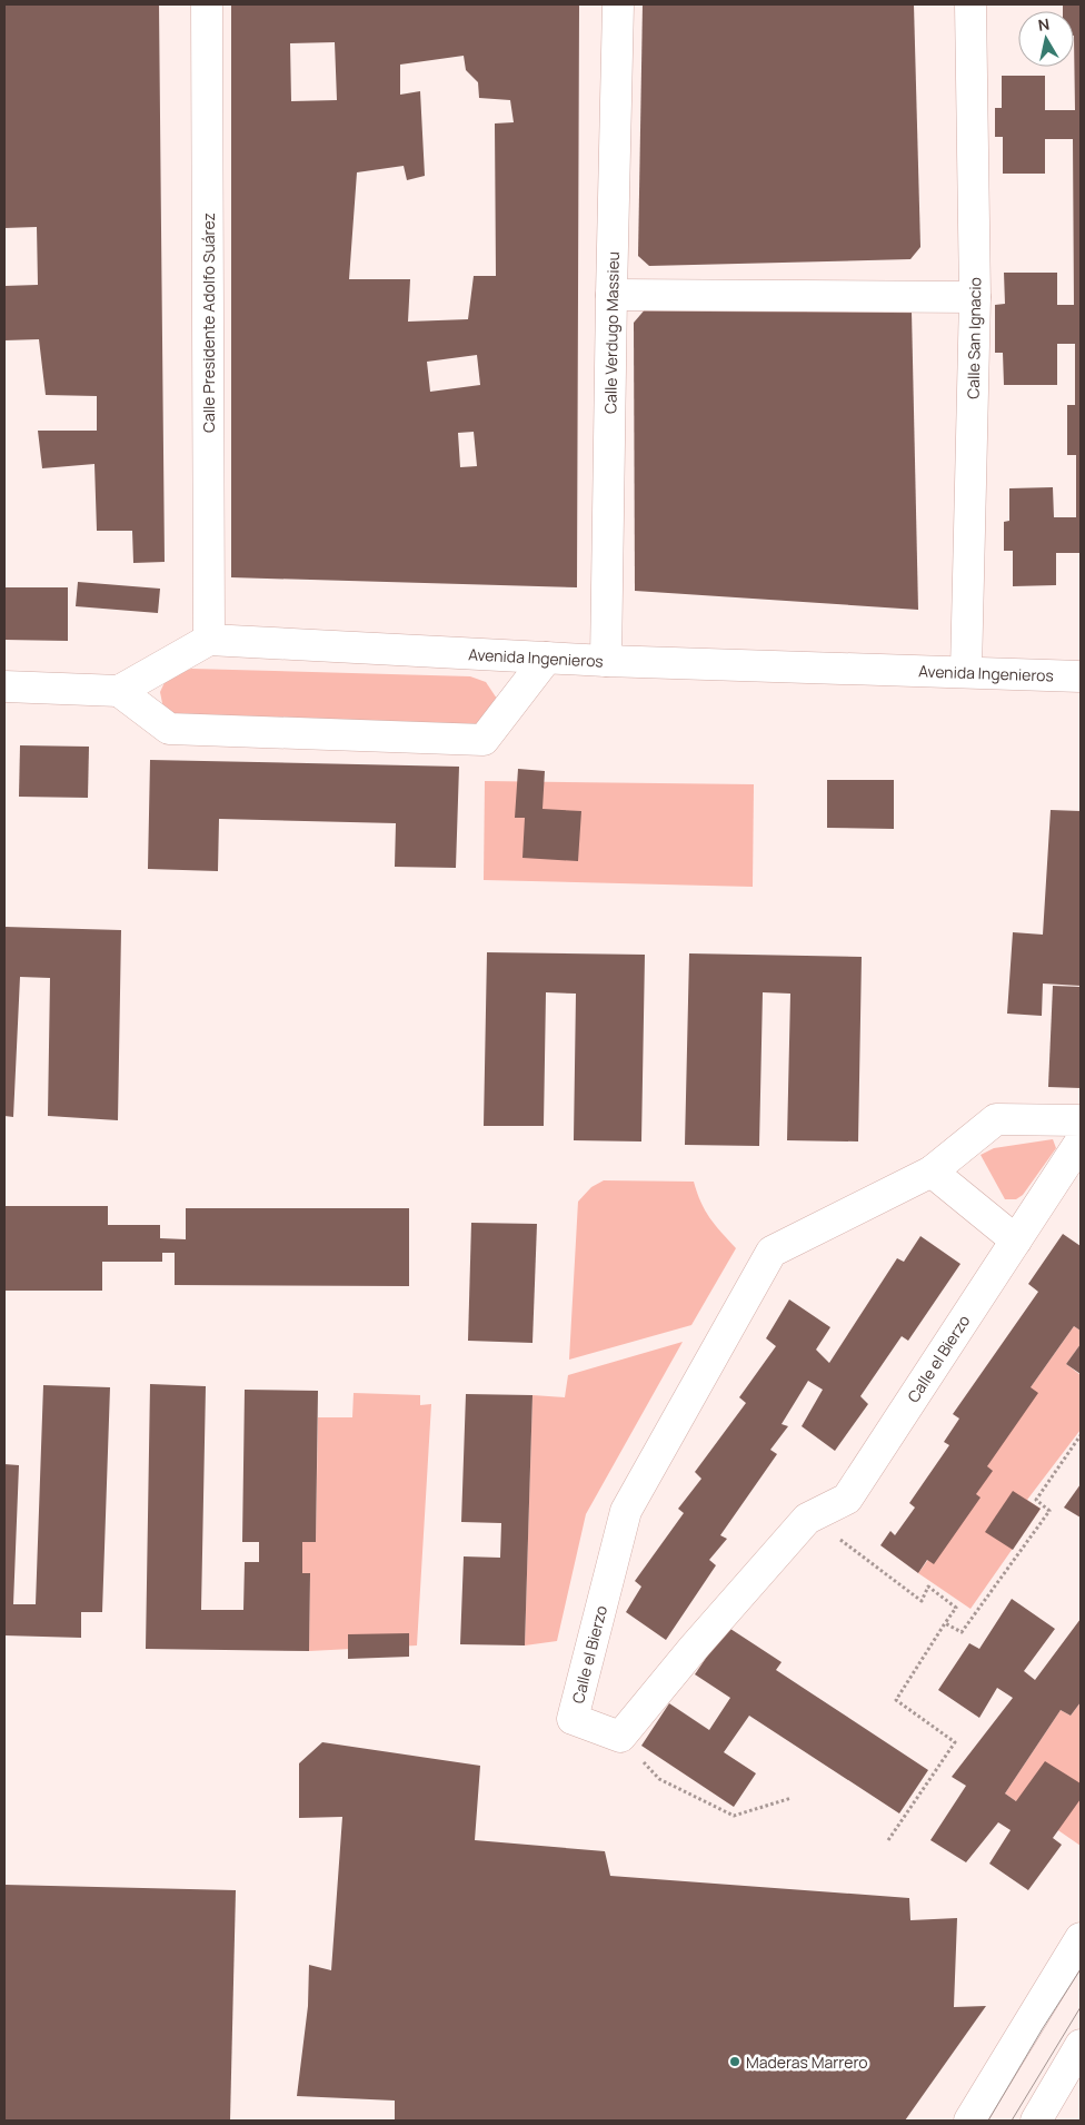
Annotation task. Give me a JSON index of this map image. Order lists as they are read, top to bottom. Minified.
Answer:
{"streets":{"street":["Calle Presidente Adolfo Suárez","Calle Verdugo Massieu","Calle San Ignacio","Avenida Ingenieros","Calle el Bierzo"]},"crossings":[["Calle Presidente Adolfo Suárez","Avenida Ingenieros"],["Calle Verdugo Massieu","Avenida Ingenieros"],["Calle San Ignacio","Avenida Ingenieros"]],"places":["Maderas Marrero"],"north":"top"}
